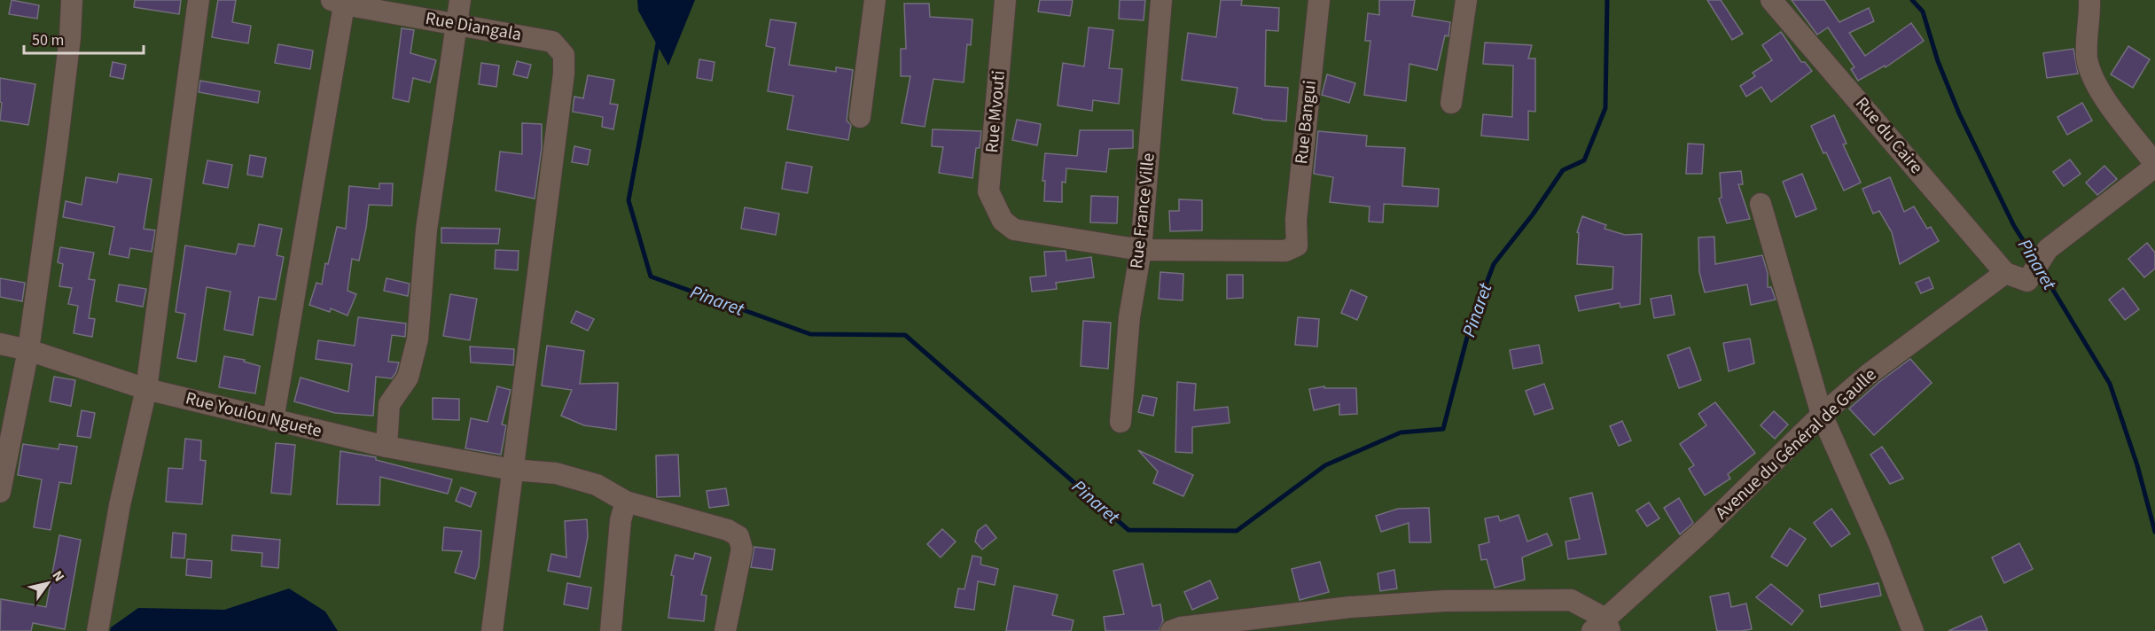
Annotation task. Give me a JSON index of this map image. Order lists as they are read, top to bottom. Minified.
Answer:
{"streets":{"street":["Rue Diangala","Rue Mvouti","Rue Bangui","Rue du Caire","Rue France Ville","Rue Youlou Nguete","Avenue du Général de Gaulle"]},"crossings":[["Rue Diangala","Rue Youlou Nguete"],["Rue Mvouti","Rue Bangui"],["Rue Mvouti","Rue France Ville"],["Rue Bangui","Rue France Ville"],["Rue du Caire","Avenue du Général de Gaulle"]],"water":["Pinaret"],"scale_bar":"50 m","north":"top right"}
